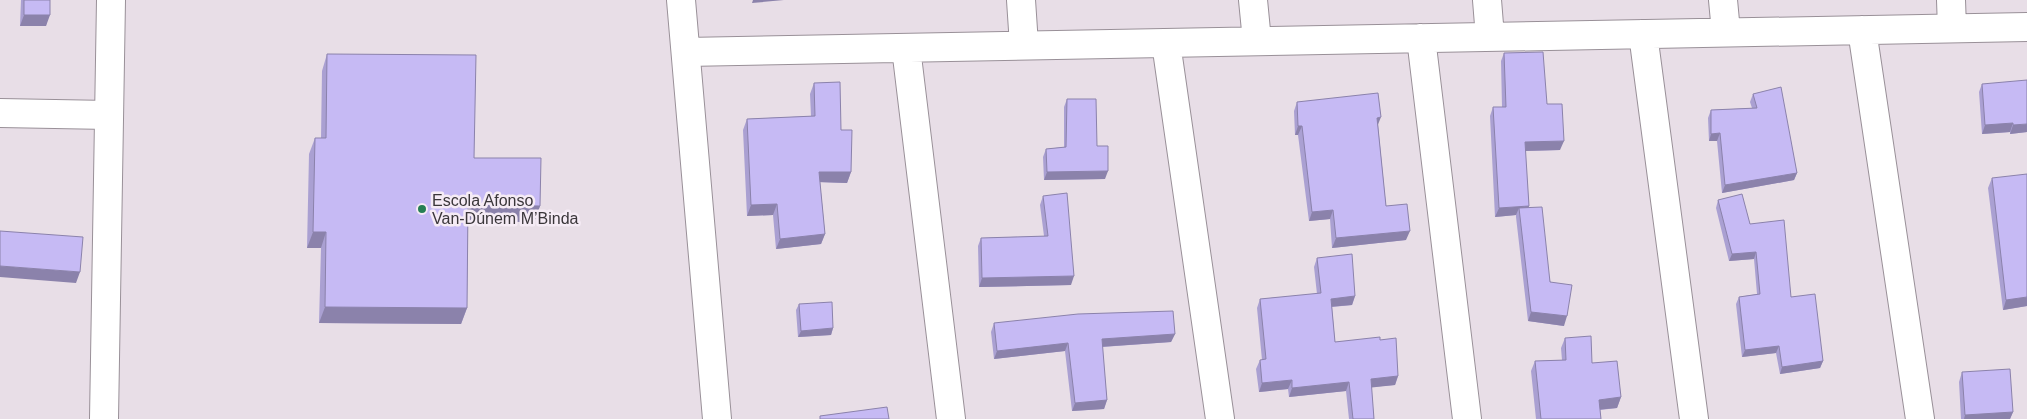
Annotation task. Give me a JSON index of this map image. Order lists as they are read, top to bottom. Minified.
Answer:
{"places":["Escola Afonso Van-Dúnem M’Binda"]}
